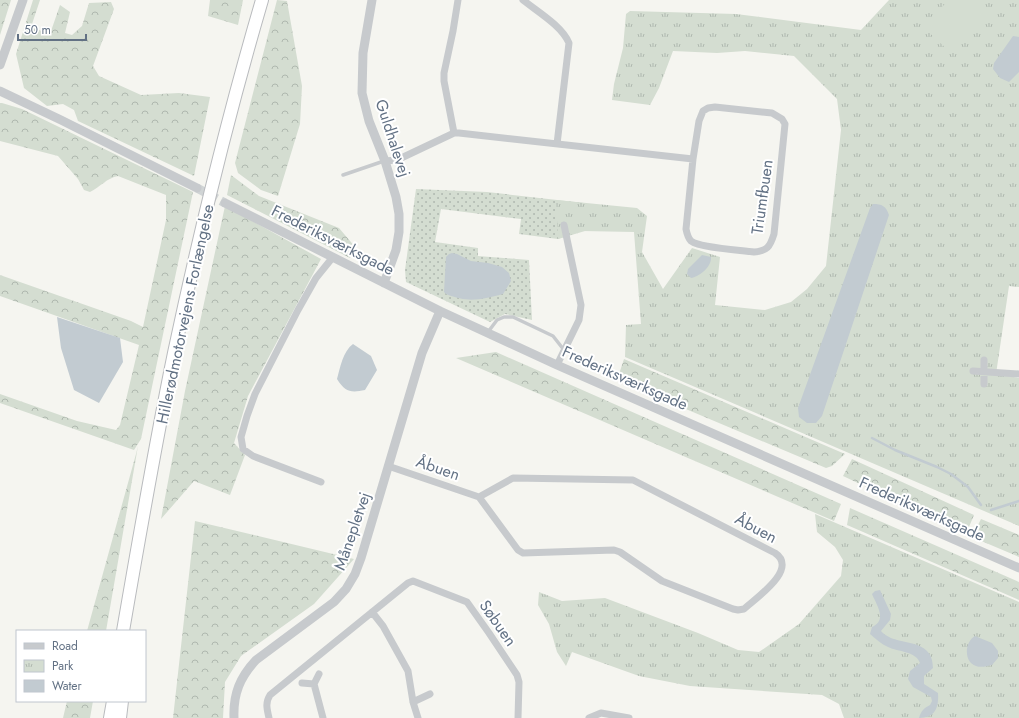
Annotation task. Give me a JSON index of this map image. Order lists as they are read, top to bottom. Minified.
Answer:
{"streets":{"highway":["Hillerødmotorvejens Forlængelse"],"street":["Guldhalevej","Triumfbuen","Frederiksværksgade","Åbuen","Månepletvej","Søbuen"]},"crossings":[["Guldhalevej","Frederiksværksgade"],["Frederiksværksgade","Månepletvej"],["Åbuen","Månepletvej"]],"legend":["Road","Park","Water"],"scale_bar":"50 m"}
